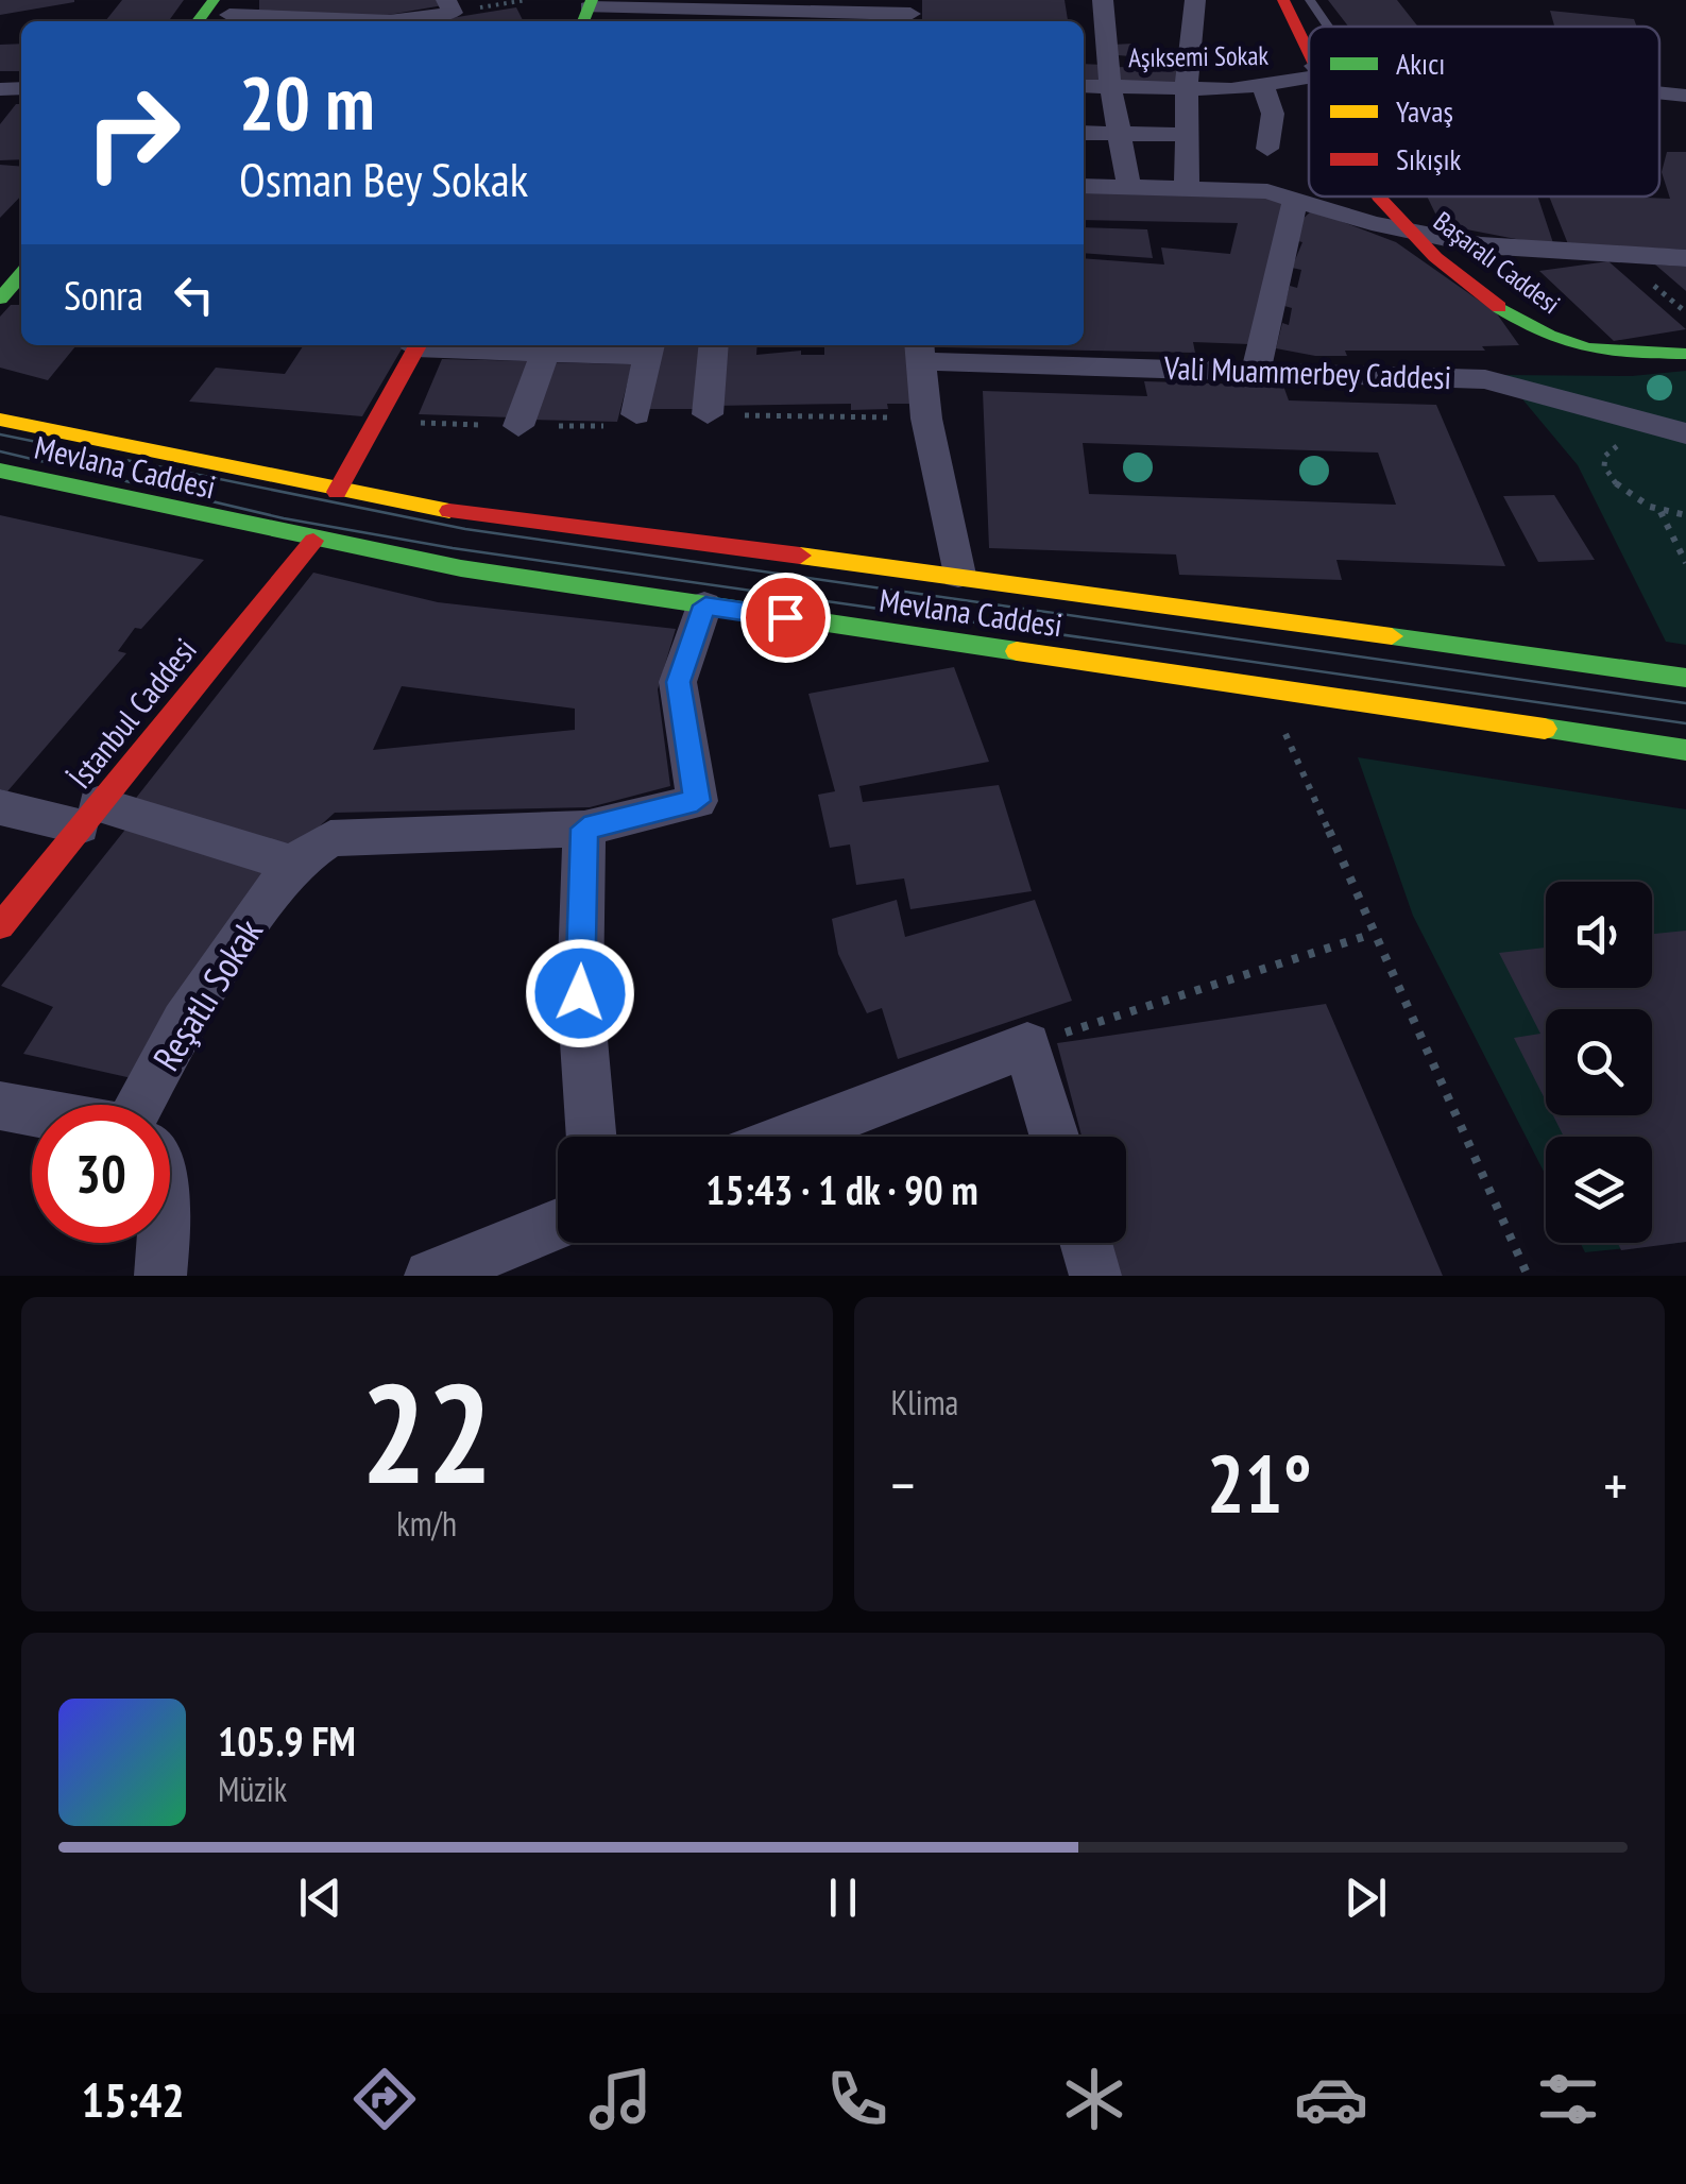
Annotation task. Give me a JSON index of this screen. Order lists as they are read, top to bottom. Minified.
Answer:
{"streets":{"main road":["Başaralı Caddesi","Mevlana Caddesi","İstanbul Caddesi"],"street":["Aşıksemi Sokak","Vali Muammerbey Caddesi","Reşatlı Sokak"]},"crossings":[["Mevlana Caddesi","İstanbul Caddesi"]],"legend":["Akıcı","Yavaş","Sıkışık"],"page":{"turn":["20 m","Osman Bey Sokak"],"then":"Sonra","limit":"30","trip":"15:43 · 1 dk · 90 m","tile":[["22","km/h"],"Klima"],"heat":["−","21°","+"],"song":["105.9 FM","Müzik"],"tabs":"15:42"}}
